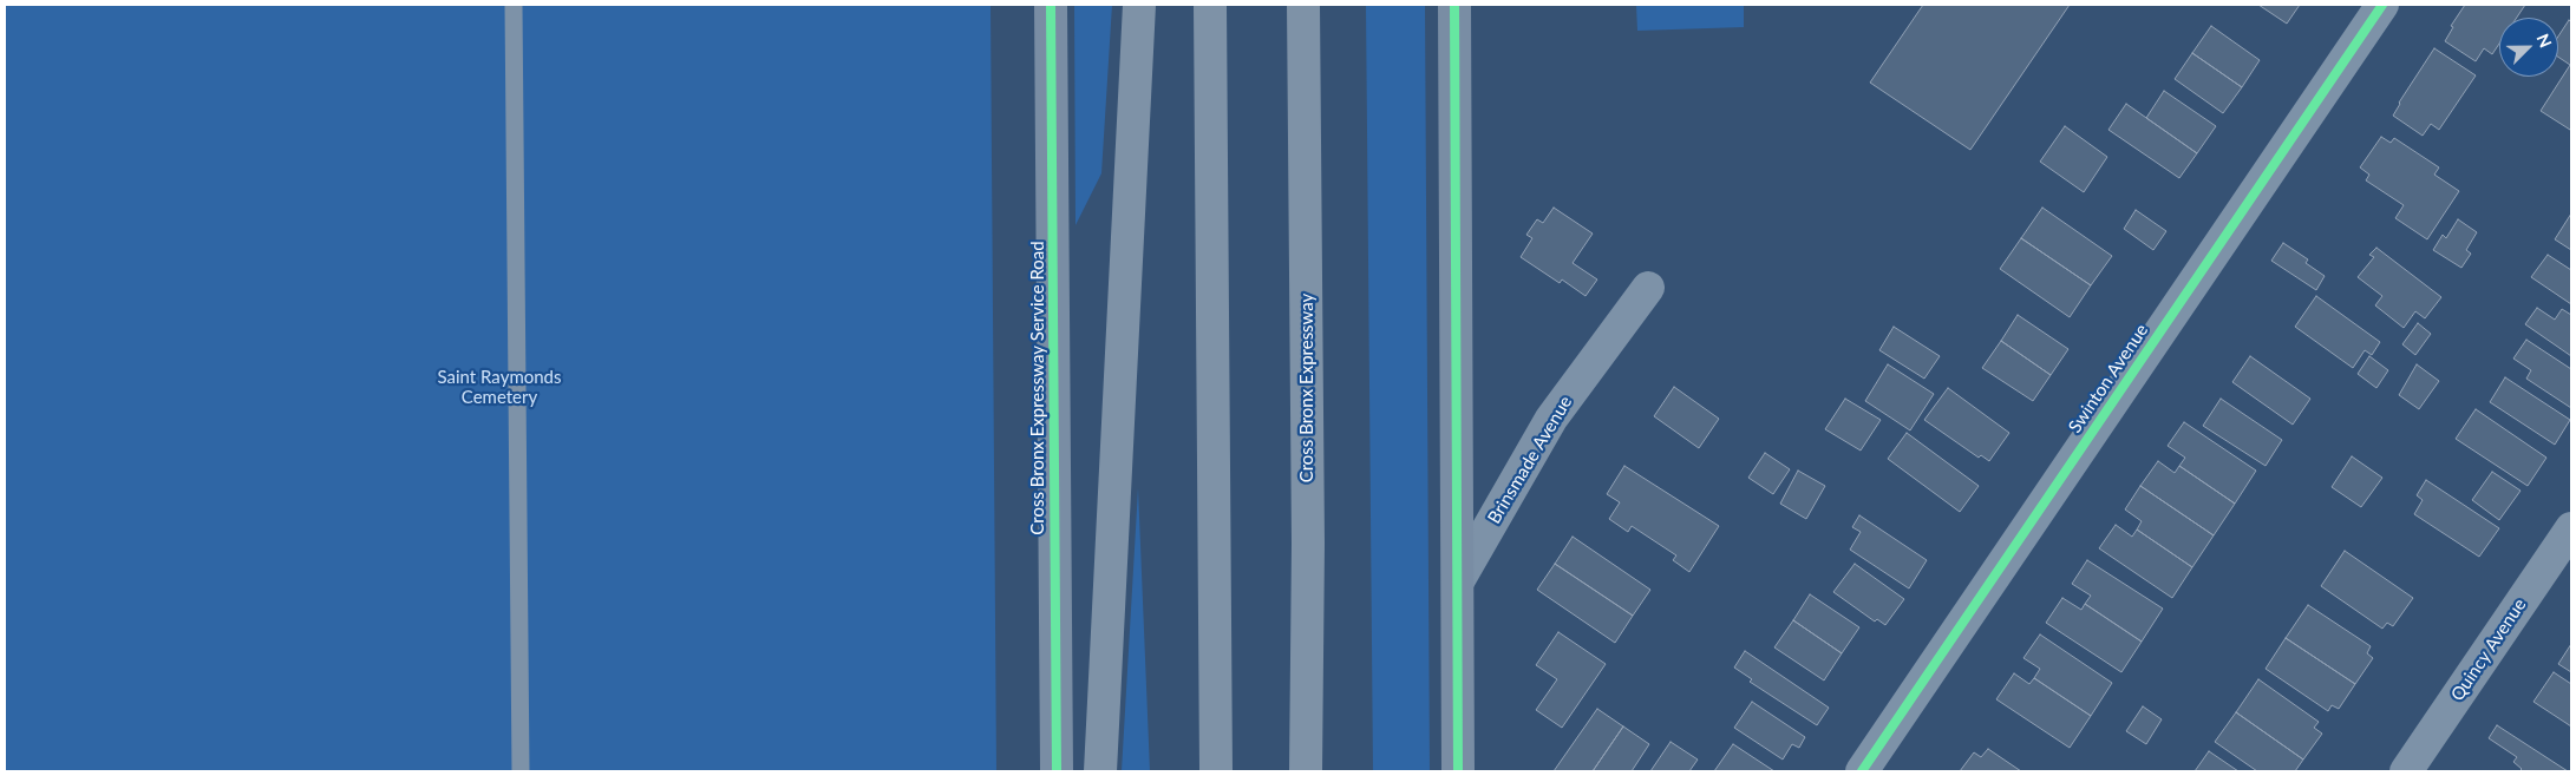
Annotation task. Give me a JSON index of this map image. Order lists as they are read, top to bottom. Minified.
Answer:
{"streets":{"highway":["Cross Bronx Expressway"],"street":["Swinton Avenue","Cross Bronx Expressway Service Road","Brinsmade Avenue","Quincy Avenue"]},"parks":["Saint Raymonds Cemetery"],"north":"top right"}
